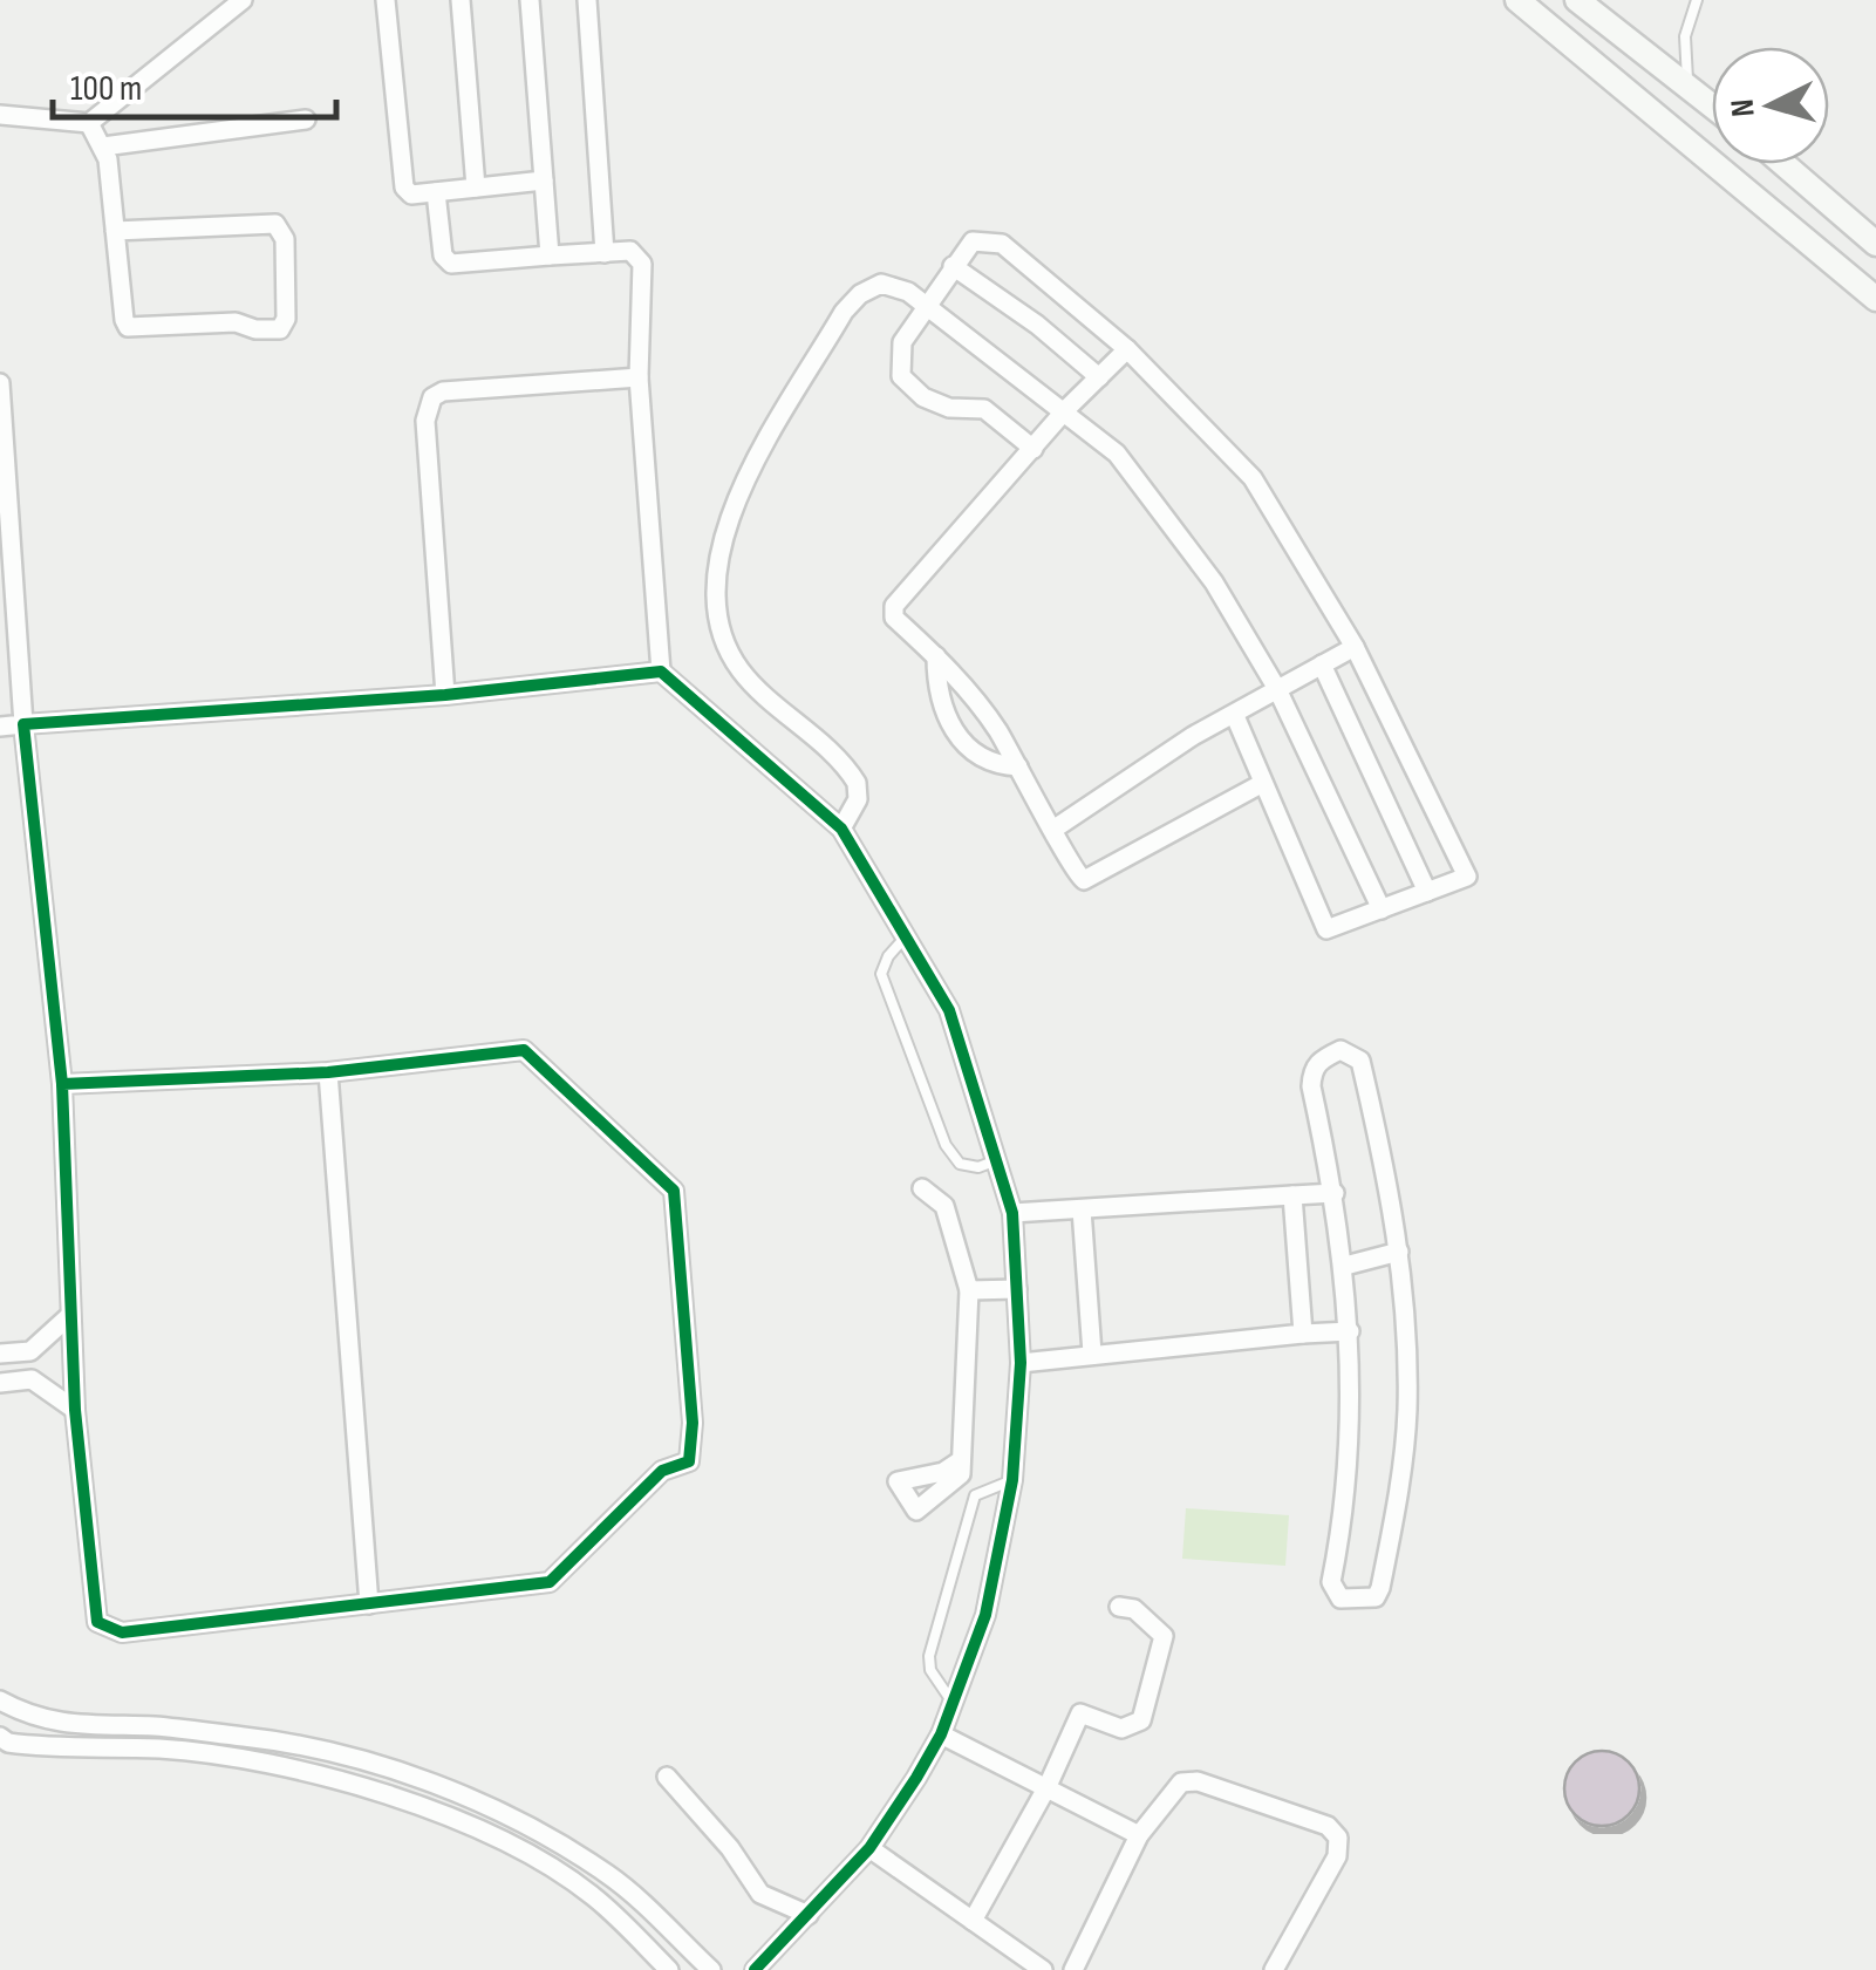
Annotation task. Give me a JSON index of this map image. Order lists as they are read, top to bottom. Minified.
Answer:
{"scale_bar":"100 m","north":"left"}
